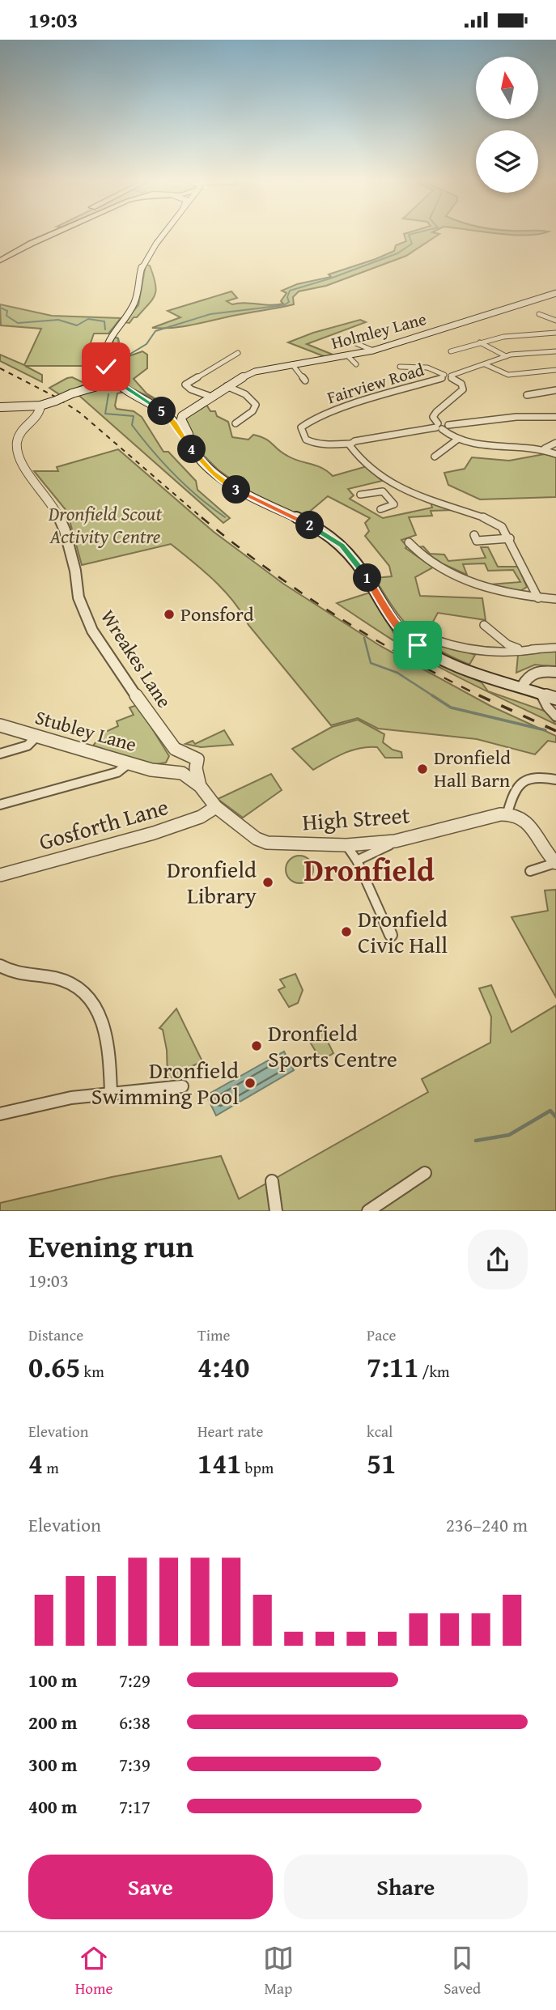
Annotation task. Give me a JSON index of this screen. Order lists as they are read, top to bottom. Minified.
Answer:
{"streets":{"main road":["Holmley Lane","Wreakes Lane","Stubley Lane","High Street","Gosforth Lane"],"street":["Fairview Road"]},"crossings":[["Wreakes Lane","Stubley Lane"],["Wreakes Lane","High Street"],["Wreakes Lane","Gosforth Lane"],["High Street","Gosforth Lane"]],"districts":["Dronfield"],"parks":["Dronfield Scout Activity Centre"],"places":["Ponsford","Dronfield Hall Barn","Dronfield Library","Dronfield Civic Hall","Dronfield Sports Centre","Dronfield Swimming Pool"],"north":"top","page":{"status":"19:03","pins":["5","4","3","2","1"],"heading":["Evening run","19:03"],"stats":[["Distance","0.65 km"],["Time","4:40"],["Pace","7:11 /km"],["Elevation","4 m"],["Heart rate","141 bpm"],["kcal","51"]],"chart":["Elevation","236–240 m"],"list":[{"name":"100 m","note":"7:29"},{"name":"200 m","note":"6:38"},{"name":"300 m","note":"7:39"},{"name":"400 m","note":"7:17"}],"buttons":["Save","Share"],"tabs":["Home","Map","Saved"]}}
